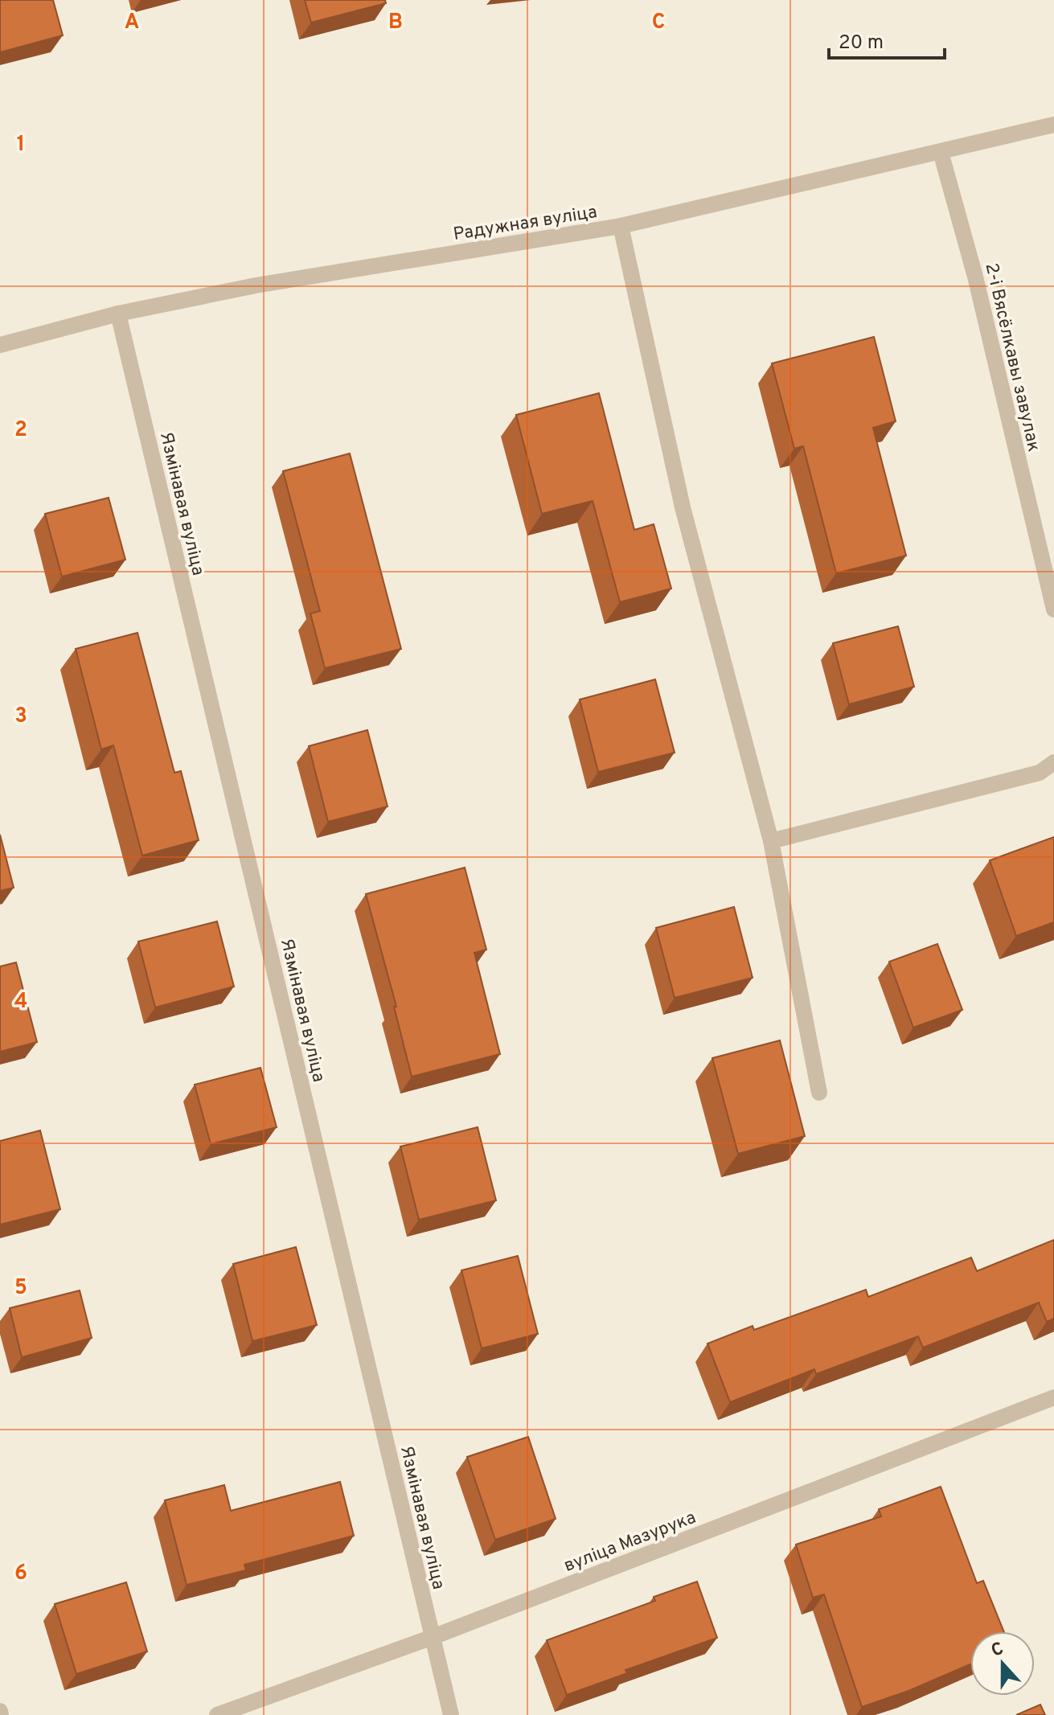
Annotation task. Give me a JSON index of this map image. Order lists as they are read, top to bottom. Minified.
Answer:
{"streets":{"street":["Радужная вуліца","2-і Вясёлкавы завулак","Язмінавая вуліца","вуліца Мазурука"]},"crossings":[["Радужная вуліца","2-і Вясёлкавы завулак"],["Радужная вуліца","Язмінавая вуліца"],["Язмінавая вуліца","вуліца Мазурука"]],"scale_bar":"20 m","north":"top","grid":{"columns":["A","B","C"],"rows":["1","2","3","4","5","6"]}}
